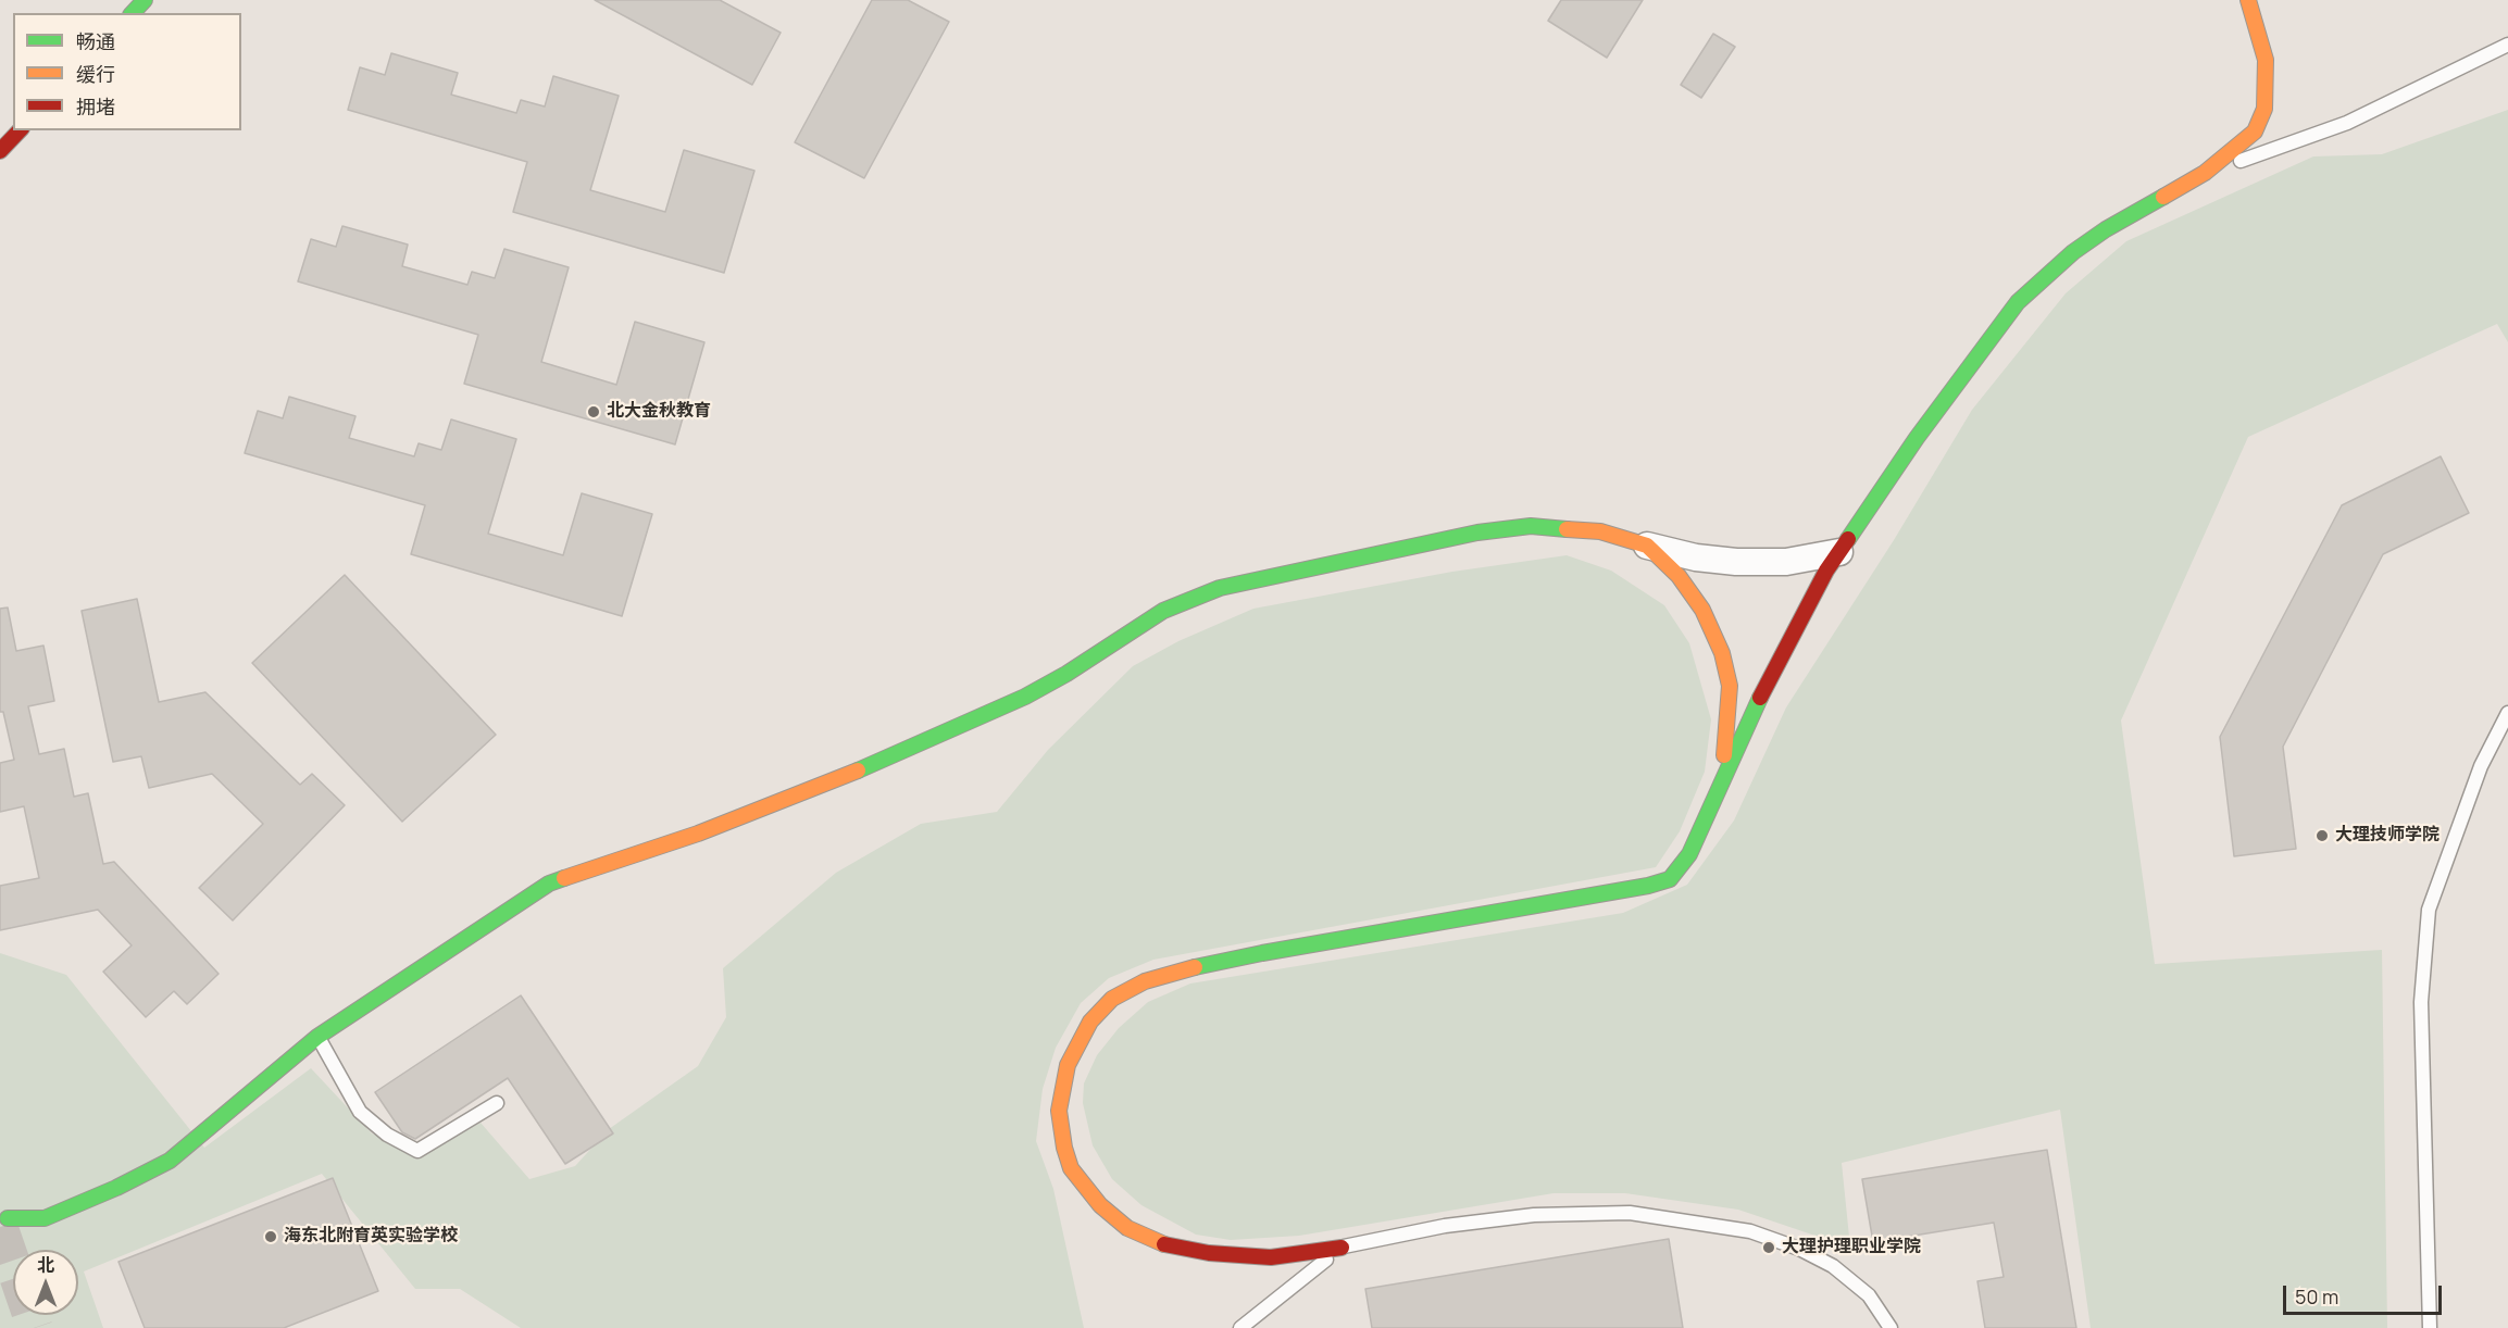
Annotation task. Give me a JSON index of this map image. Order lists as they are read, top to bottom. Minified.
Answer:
{"places":["北大金秋教育","大理技师学院","海东北附育英实验学校","大理护理职业学院"],"legend":["畅通","缓行","拥堵"],"scale_bar":"50 m","north":"top"}
